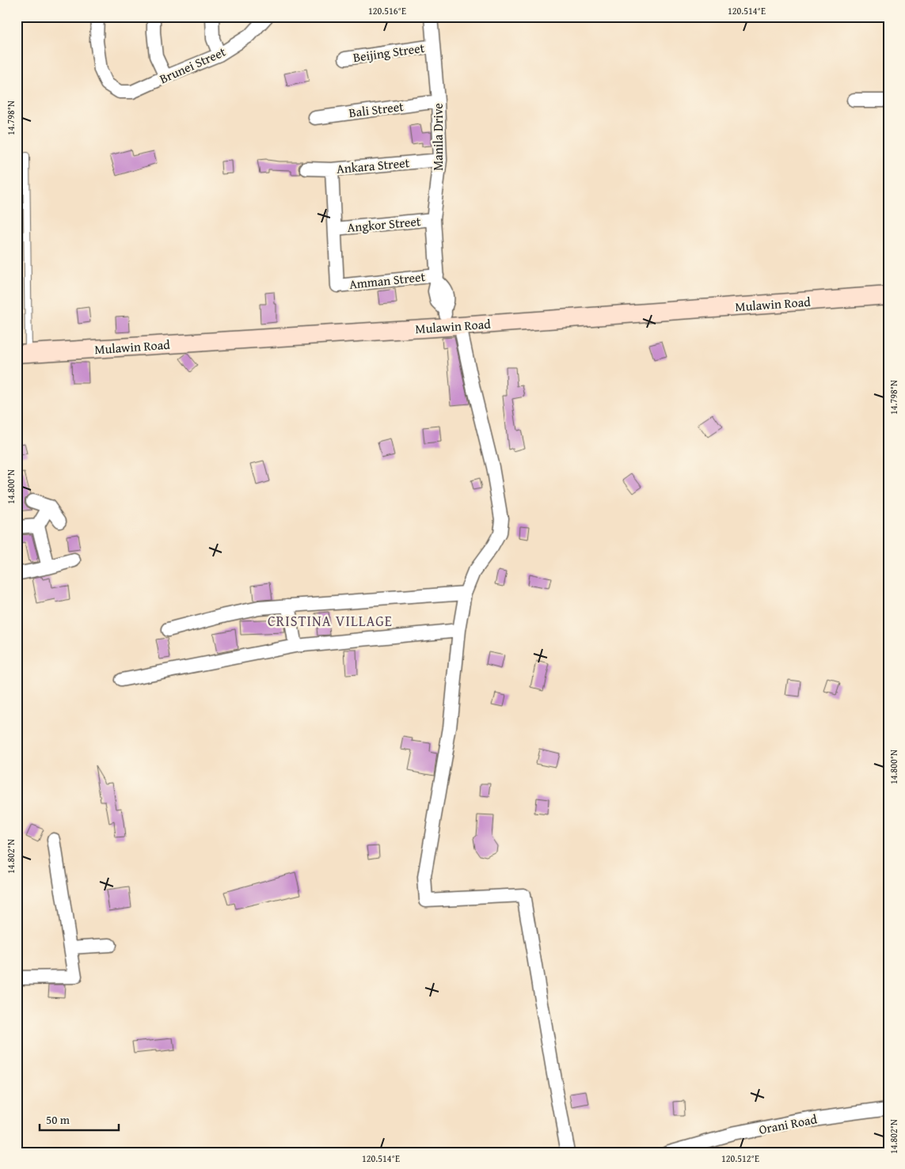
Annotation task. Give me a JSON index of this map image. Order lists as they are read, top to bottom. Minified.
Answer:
{"streets":{"main road":["Mulawin Road"],"street":["Beijing Street","Brunei Street","Bali Street","Manila Drive","Ankara Street","Angkor Street","Amman Street","Orani Road"]},"crossings":[["Beijing Street","Manila Drive"],["Bali Street","Manila Drive"],["Manila Drive","Ankara Street"],["Manila Drive","Angkor Street"],["Manila Drive","Amman Street"],["Manila Drive","Mulawin Road"],["Angkor Street","Amman Street"]],"districts":["CRISTINA VILLAGE"],"scale_bar":"50 m","coordinates":["120.516°E","120.514°E","14.798°N","14.800°N","14.802°N","120.512°E"]}
